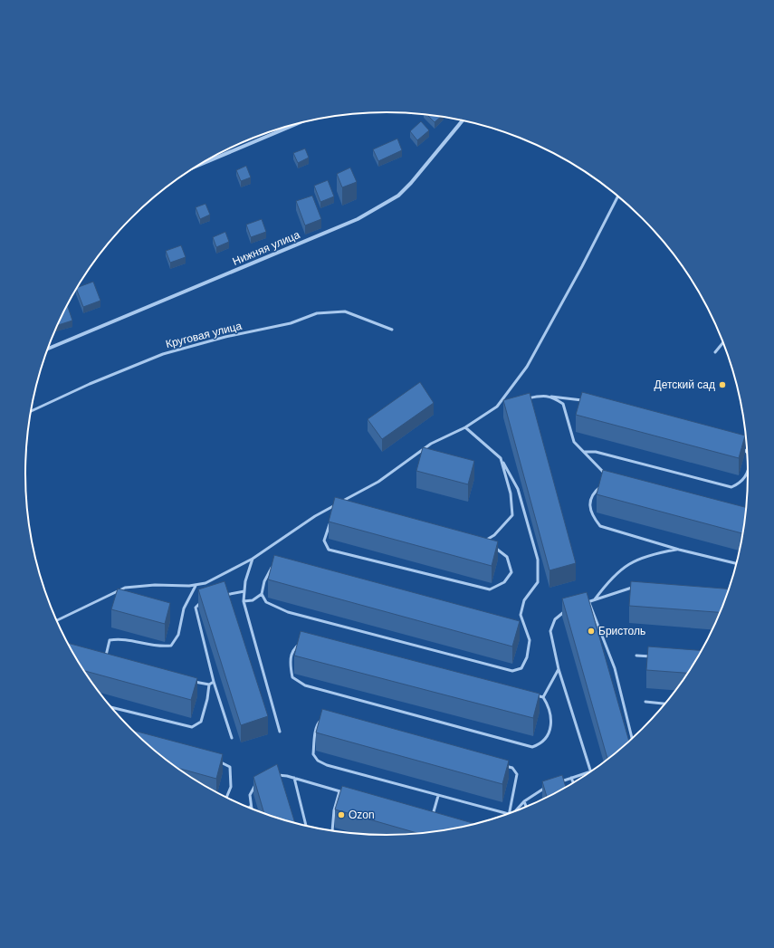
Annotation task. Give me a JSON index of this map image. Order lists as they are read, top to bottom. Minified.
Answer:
{"streets":{"street":["Нижняя улица"],"lane":["Круговая улица"]},"places":["Детский сад","Бристоль","Ozon"]}
